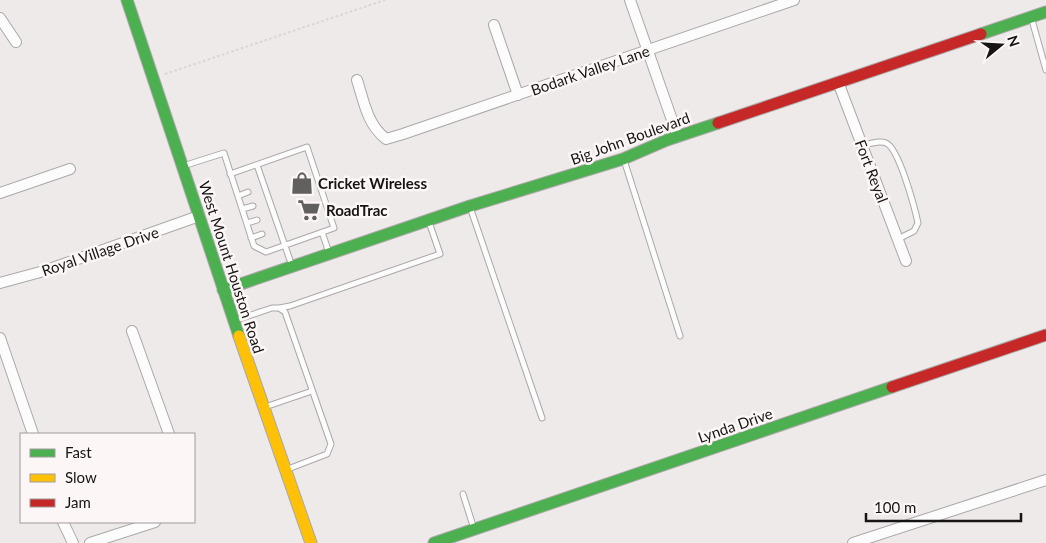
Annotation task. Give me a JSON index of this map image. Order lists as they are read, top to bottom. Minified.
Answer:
{"streets":{"street":["Bodark Valley Lane","Big John Boulevard","Fort Reyal","Royal Village Drive","West Mount Houston Road","Lynda Drive"]},"crossings":[["Big John Boulevard","Fort Reyal"],["Big John Boulevard","West Mount Houston Road"],["Royal Village Drive","West Mount Houston Road"]],"places":{"shop":["Cricket Wireless"],"supermarket":["RoadTrac"]},"legend":["Fast","Slow","Jam"],"scale_bar":"100 m","north":"right"}
